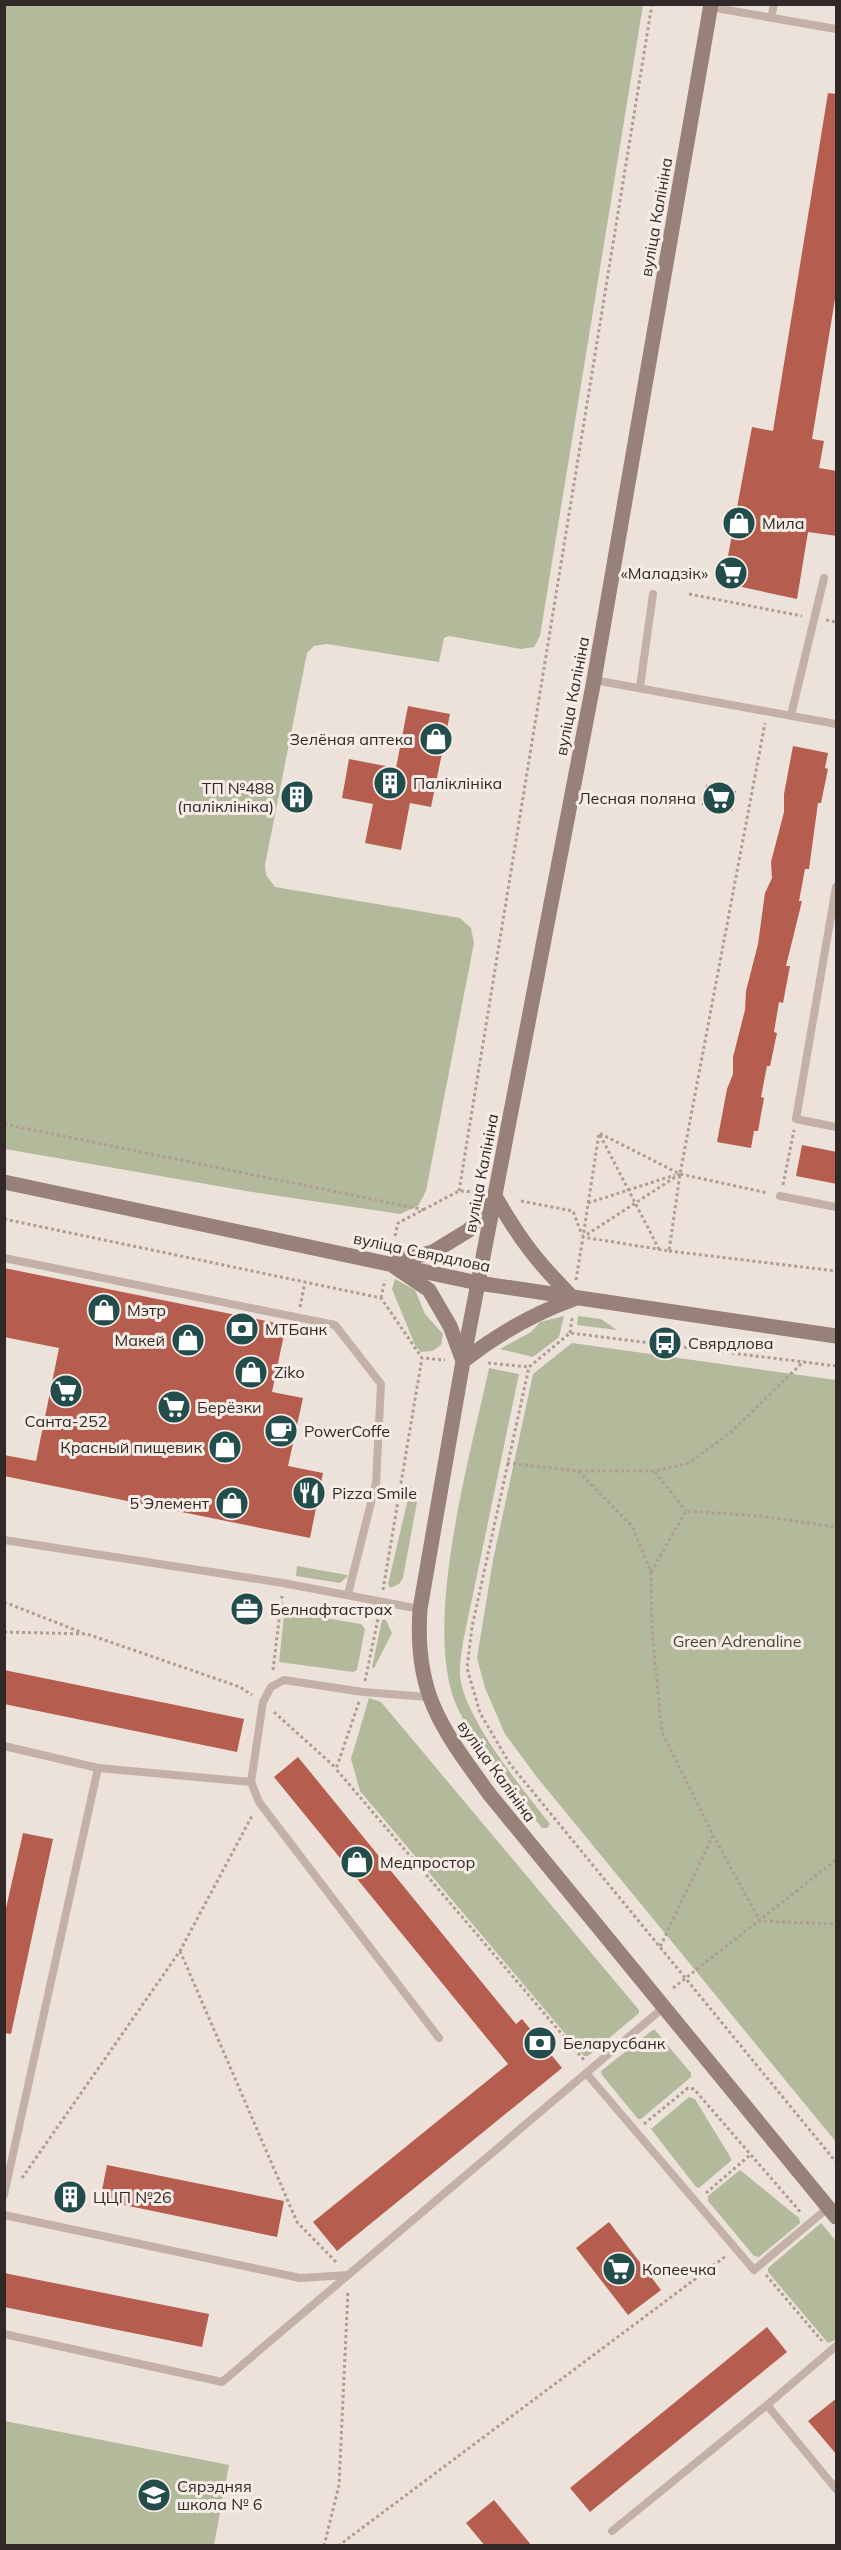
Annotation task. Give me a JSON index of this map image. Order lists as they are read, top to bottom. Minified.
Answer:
{"streets":{"main road":["вуліца Калініна","вуліца Свярдлова"]},"crossings":[["вуліца Калініна","вуліца Свярдлова"]],"parks":["Green Adrenaline"],"places":{"shop":["Мила","Зелёная аптека","Мэтр","Макей","Ziko","Красный пищевик","5 Элемент","Медпростор"],"supermarket":["«Маладзік»","Лесная поляна","Санта-252","Берёзки","Копеечка"],"building":["Паліклініка","ТП №488 (паліклініка)","ЦЦП №26"],"bank":["МТБанк","Беларусбанк"],"bus stop":["Свярдлова"],"cafe":["PowerCoffe"],"restaurant":["Pizza Smile"],"office":["Белнафтастрах"],"school or university":["Сярэдняя школа № 6"]}}
